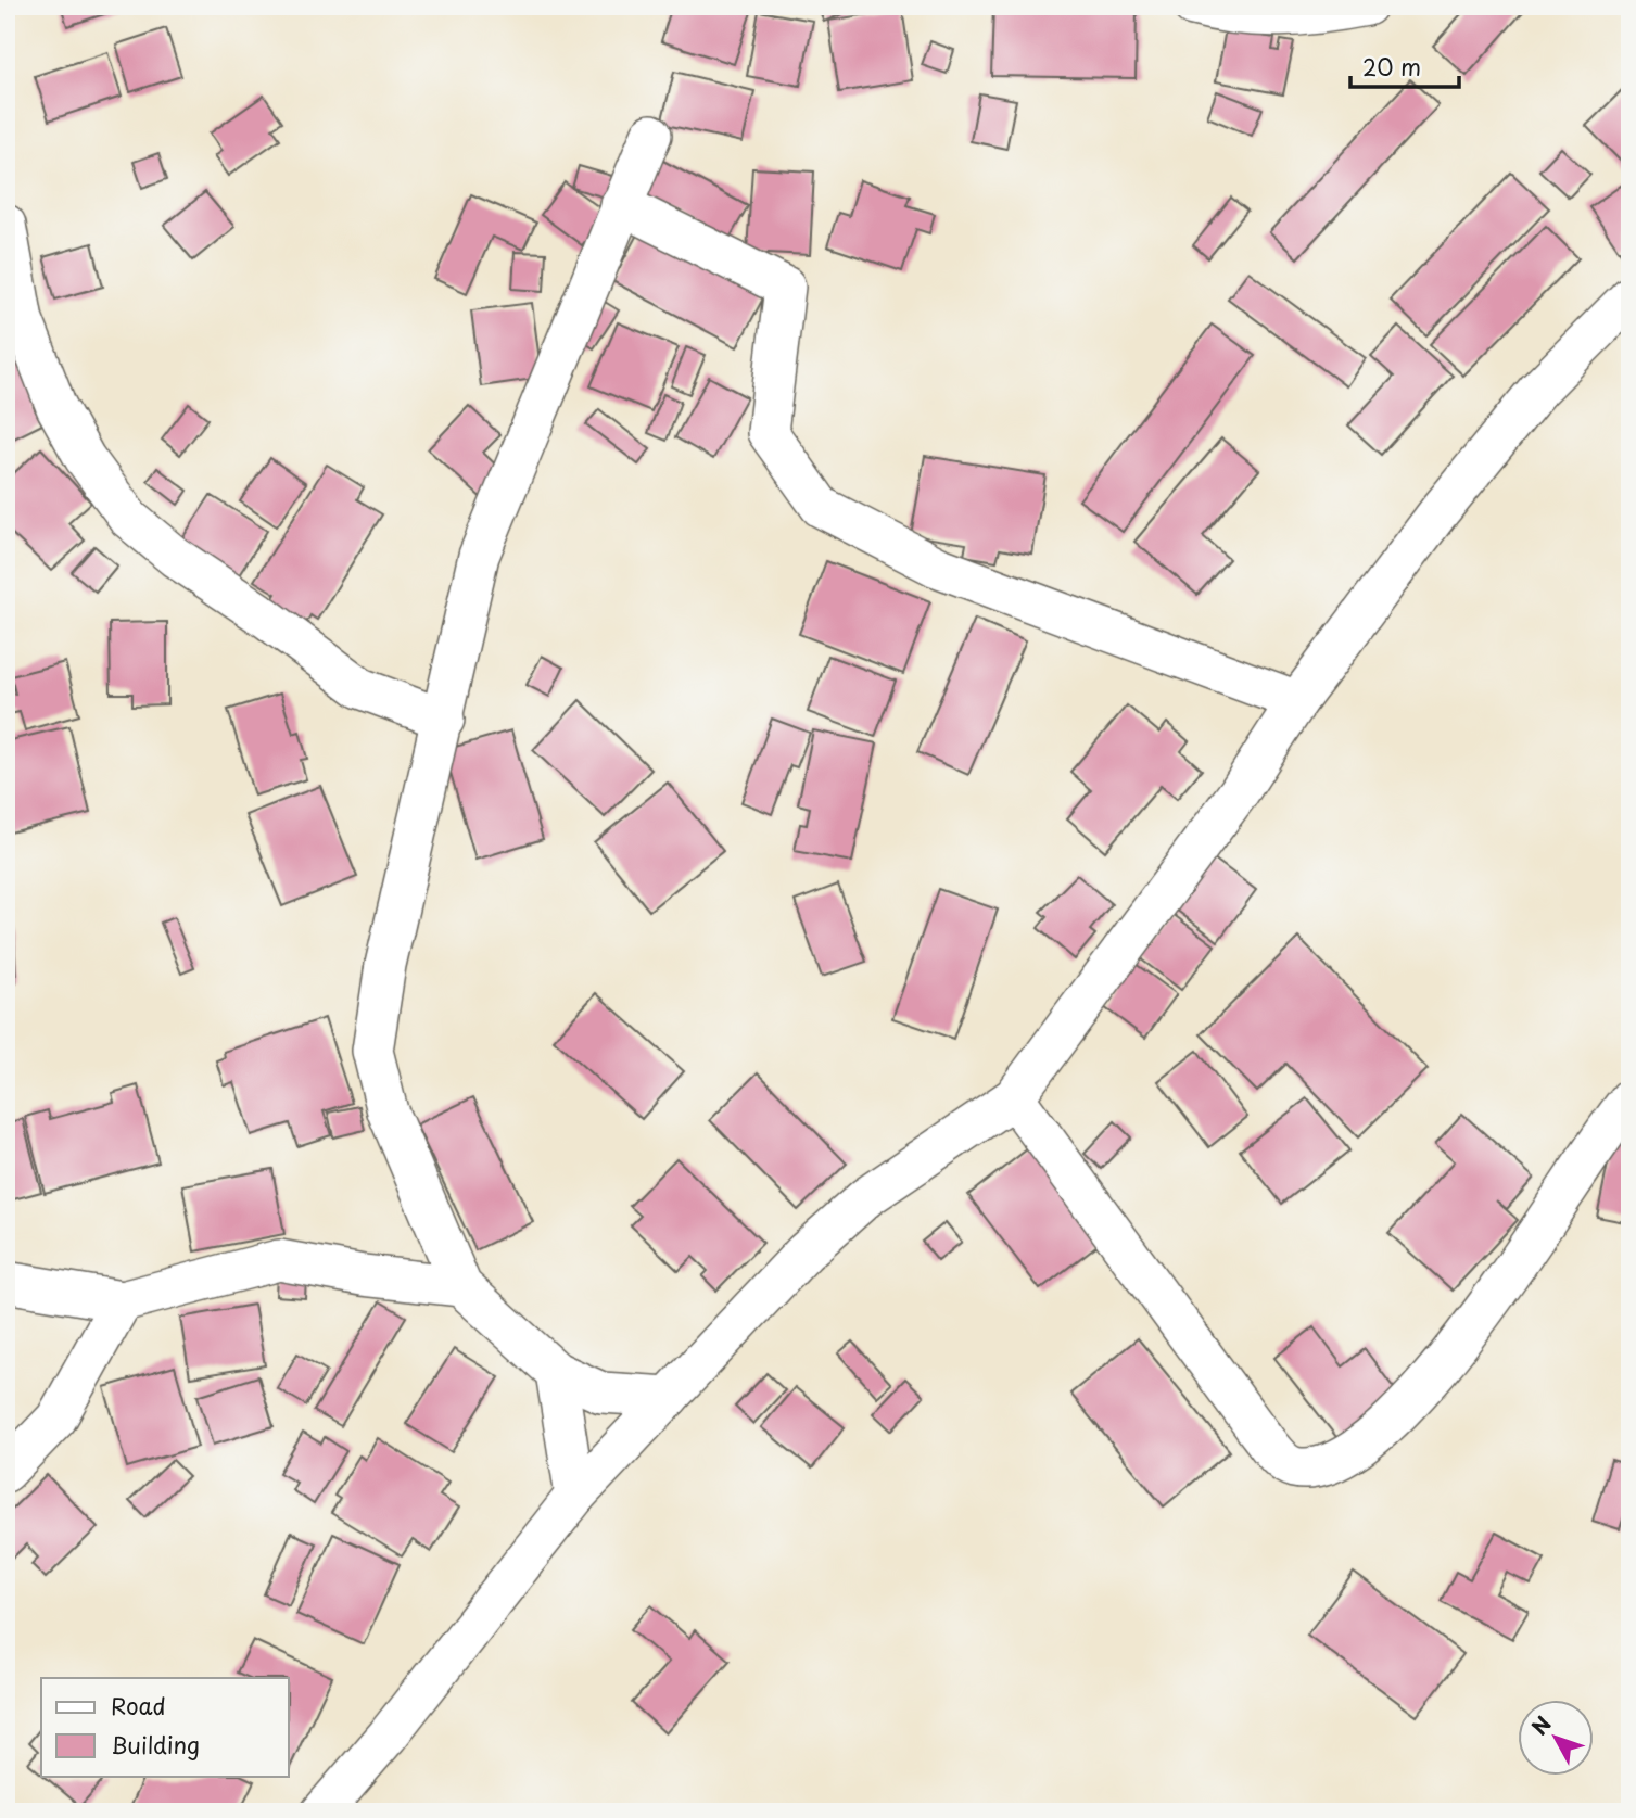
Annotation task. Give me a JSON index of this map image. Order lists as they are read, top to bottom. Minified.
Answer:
{"legend":["Road","Building"],"scale_bar":"20 m","north":"top left"}
